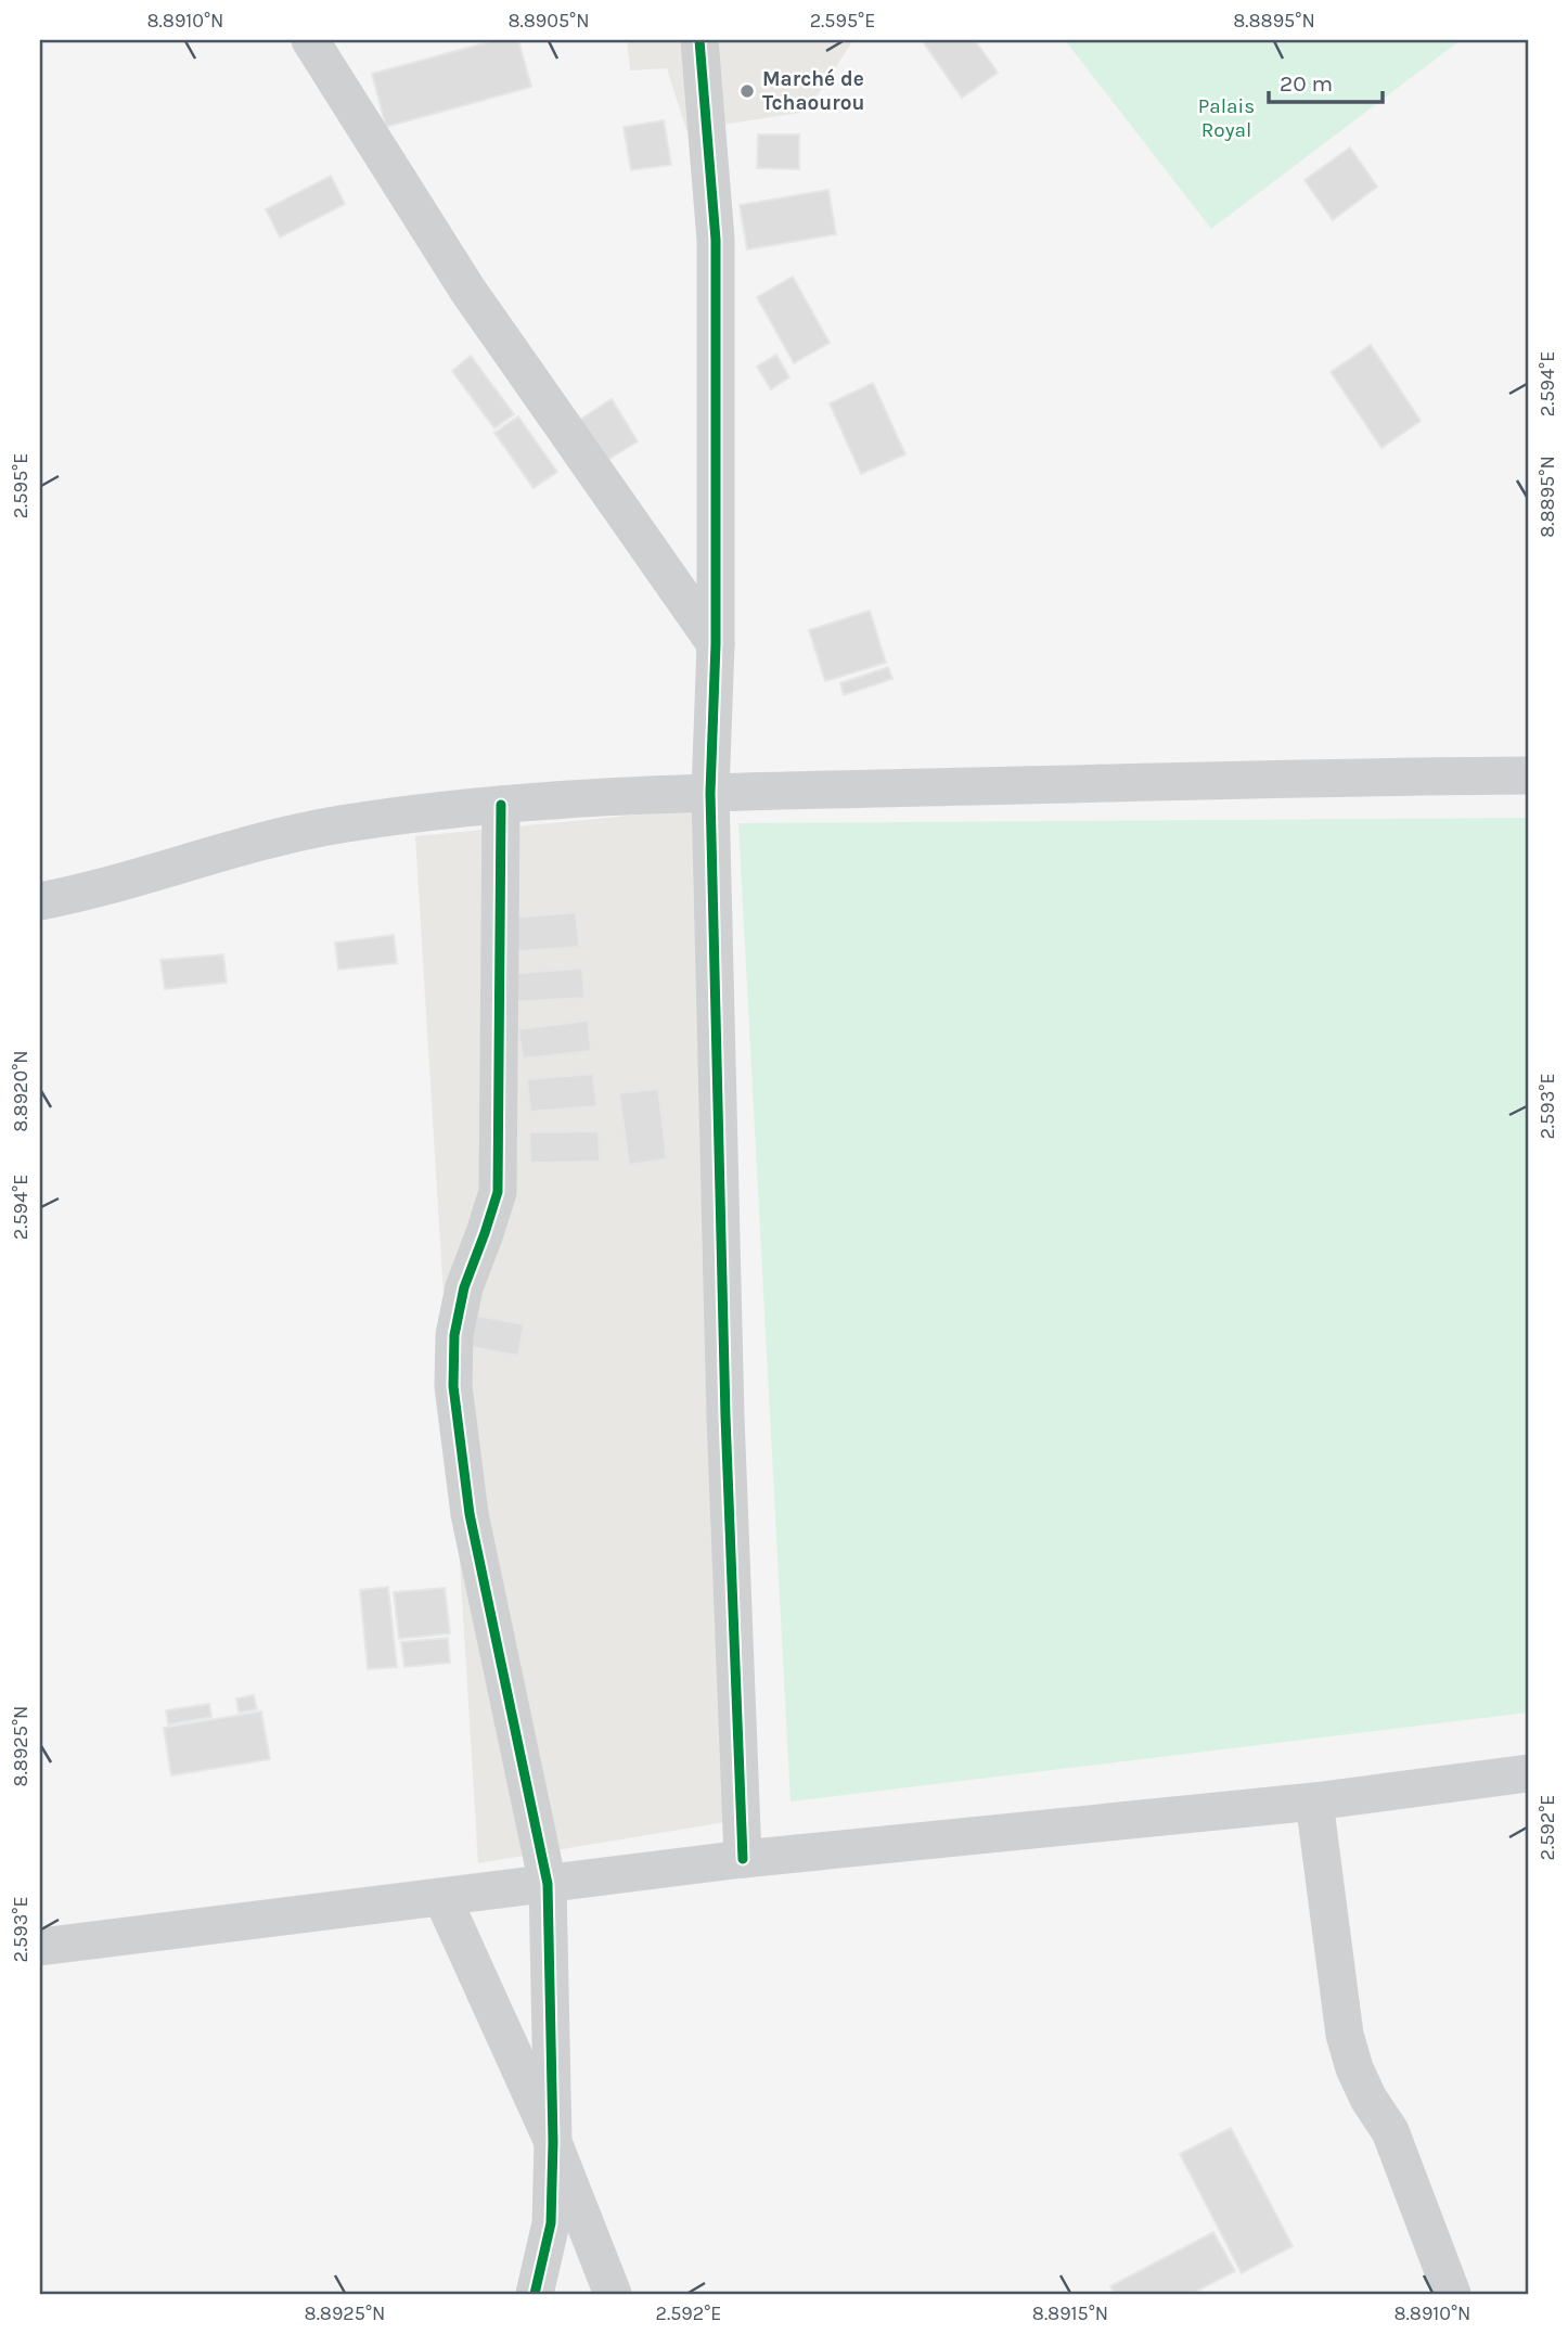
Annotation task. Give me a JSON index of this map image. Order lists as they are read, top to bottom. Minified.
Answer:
{"parks":["Palais Royal"],"places":["Marché de Tchaourou"],"scale_bar":"20 m","coordinates":["8.8910°N","8.8905°N","2.595°E","8.8895°N","2.594°E","8.8920°N","2.593°E","8.8925°N","2.592°E","8.8915°N"]}
